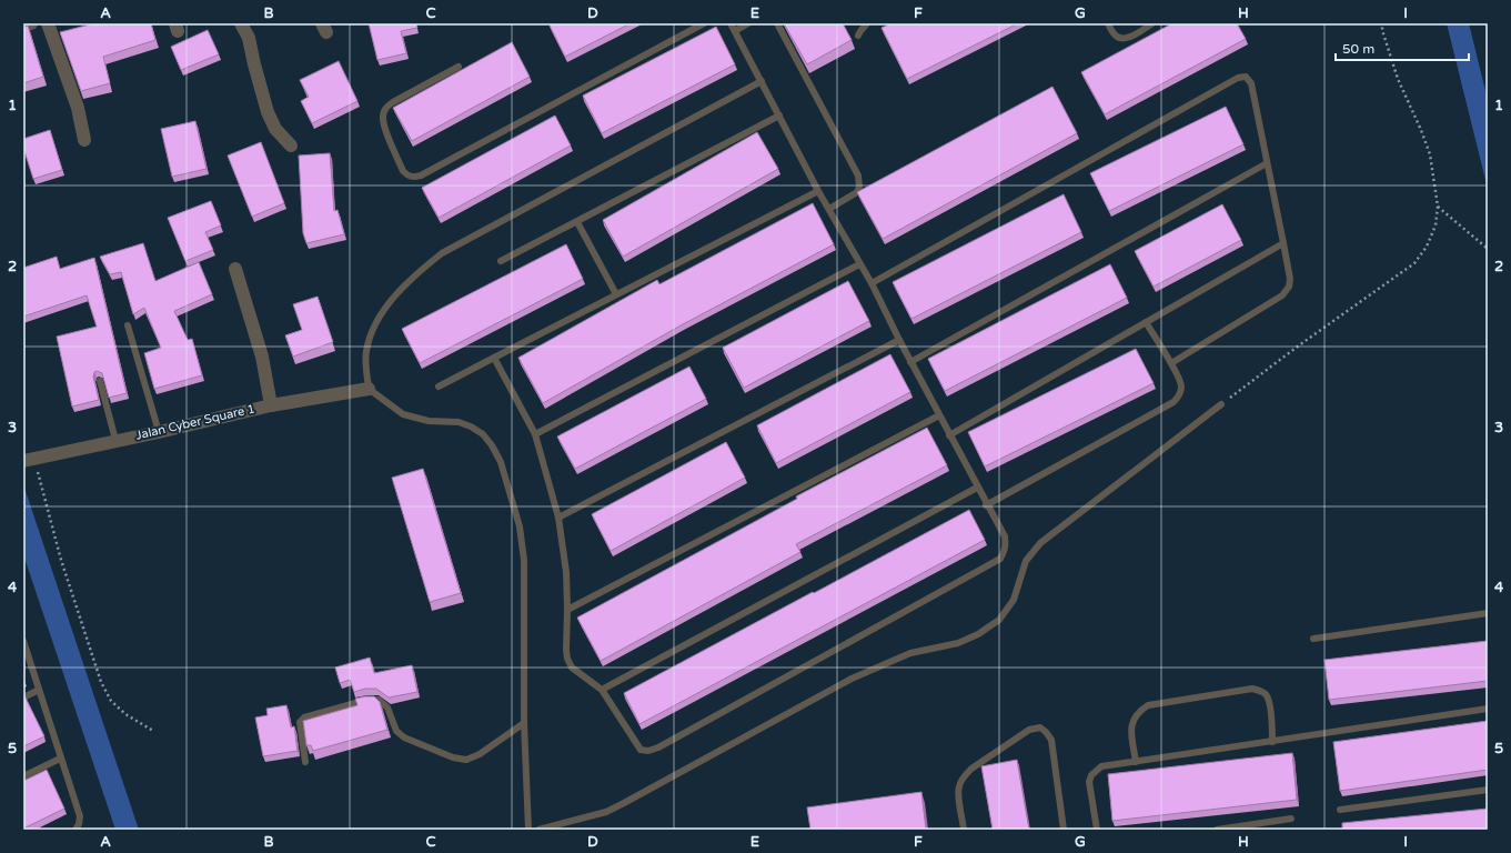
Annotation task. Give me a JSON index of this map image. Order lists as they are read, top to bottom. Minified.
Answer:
{"streets":{"street":["Jalan Cyber Square 1"]},"scale_bar":"50 m","grid":{"columns":["A","B","C","D","E","F","G","H","I"],"rows":["1","2","3","4","5"]}}
